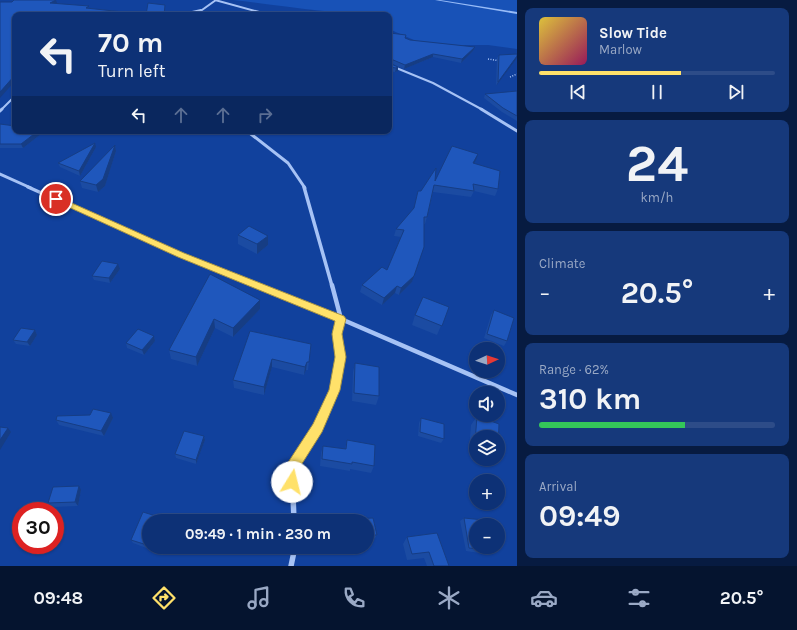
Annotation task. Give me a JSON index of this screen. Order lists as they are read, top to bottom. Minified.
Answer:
{"north":"right","page":{"turn":["70 m","Turn left"],"song":["Slow Tide","Marlow"],"tile":[["24","km/h"],"Climate",["Range · 62%","310 km"],["Arrival","09:49"]],"heat":["−","20.5°","+"],"map_buttons":["+","−"],"limit":"30","trip":"09:49 · 1 min · 230 m","tabs":["09:48","20.5°"]}}
